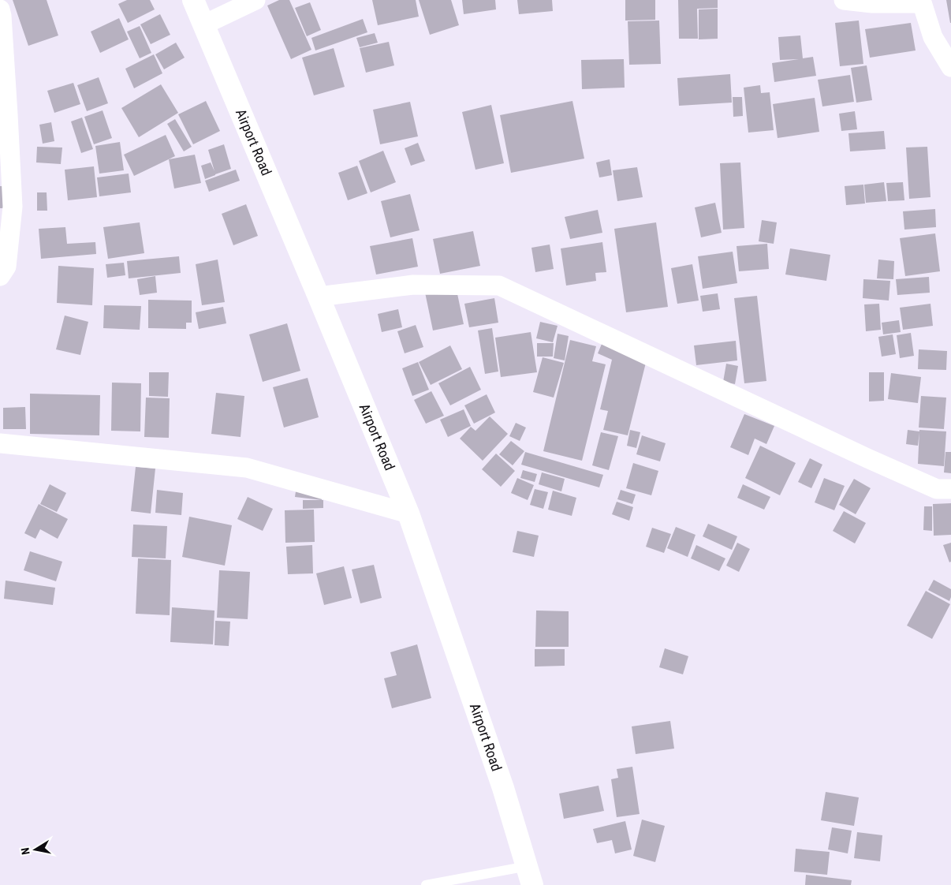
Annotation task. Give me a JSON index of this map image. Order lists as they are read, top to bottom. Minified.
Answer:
{"streets":{"main road":["Airport Road"]},"north":"left"}
